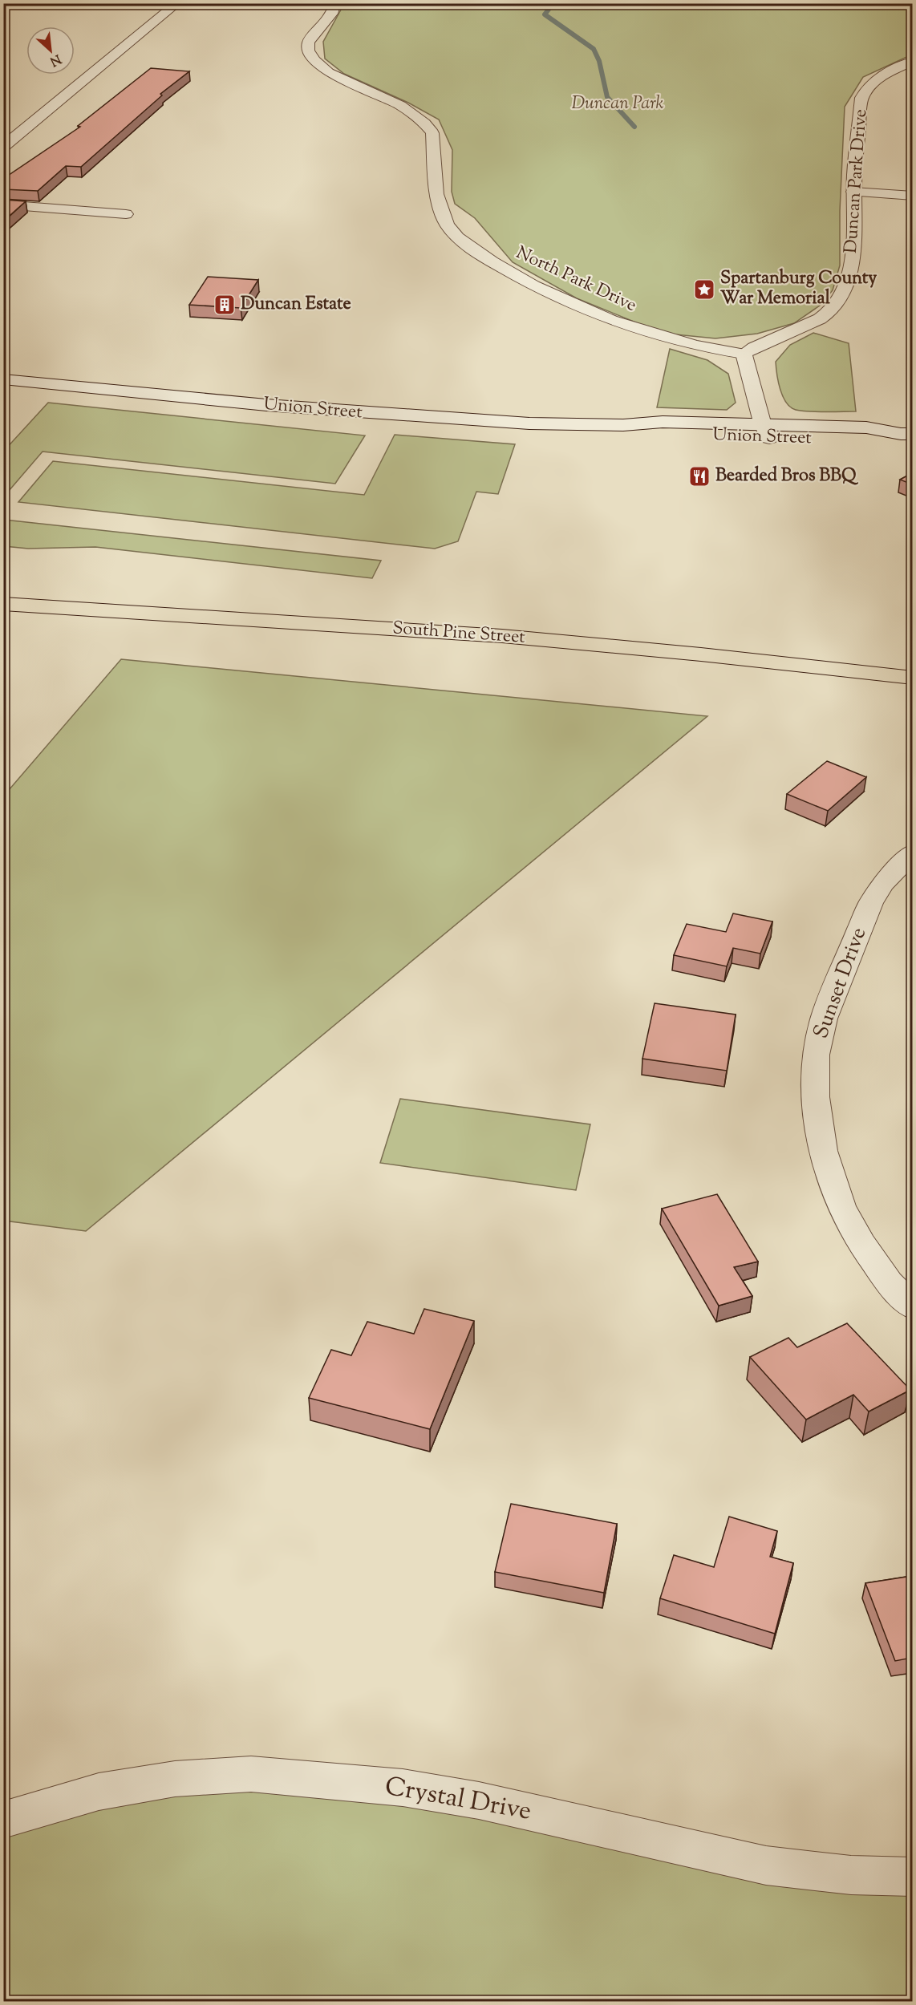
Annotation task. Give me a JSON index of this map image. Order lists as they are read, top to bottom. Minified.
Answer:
{"streets":{"highway":["South Pine Street"],"street":["Duncan Park Drive","North Park Drive","Union Street","Sunset Drive","Crystal Drive"]},"crossings":[["Duncan Park Drive","North Park Drive"]],"parks":["Duncan Park"],"places":{"place":["Spartanburg County War Memorial"],"building":["Duncan Estate"],"restaurant":["Bearded Bros BBQ"]},"north":"bottom right"}
